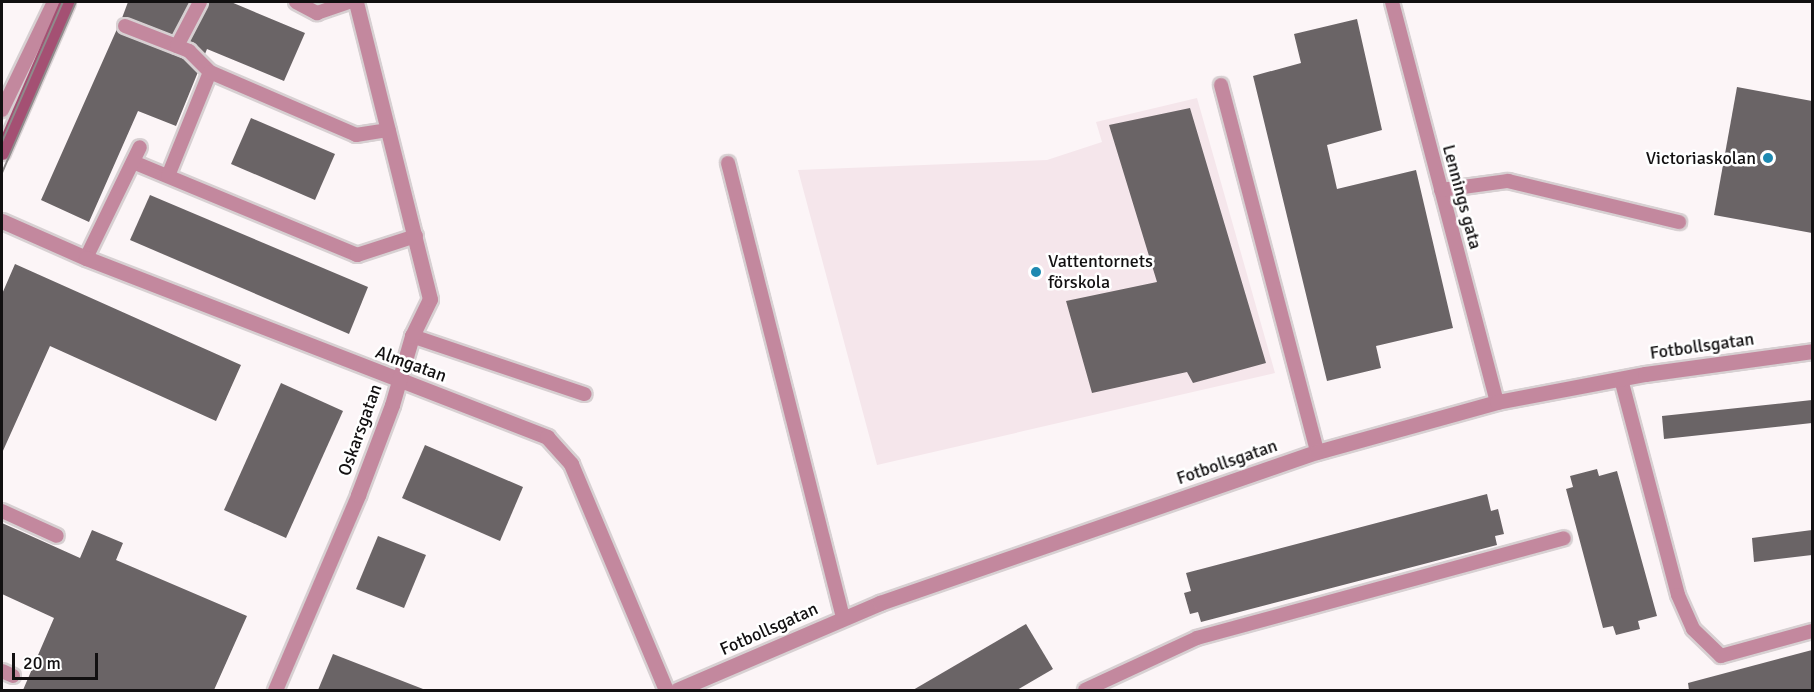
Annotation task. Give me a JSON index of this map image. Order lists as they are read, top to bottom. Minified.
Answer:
{"streets":{"street":["Fotbollsgatan","Almgatan","Oskarsgatan"],"lane":["Lennings gata"]},"crossings":[["Lennings gata","Fotbollsgatan"],["Almgatan","Oskarsgatan"]],"places":["Victoriaskolan","Vattentornets förskola"],"scale_bar":"20 m"}
